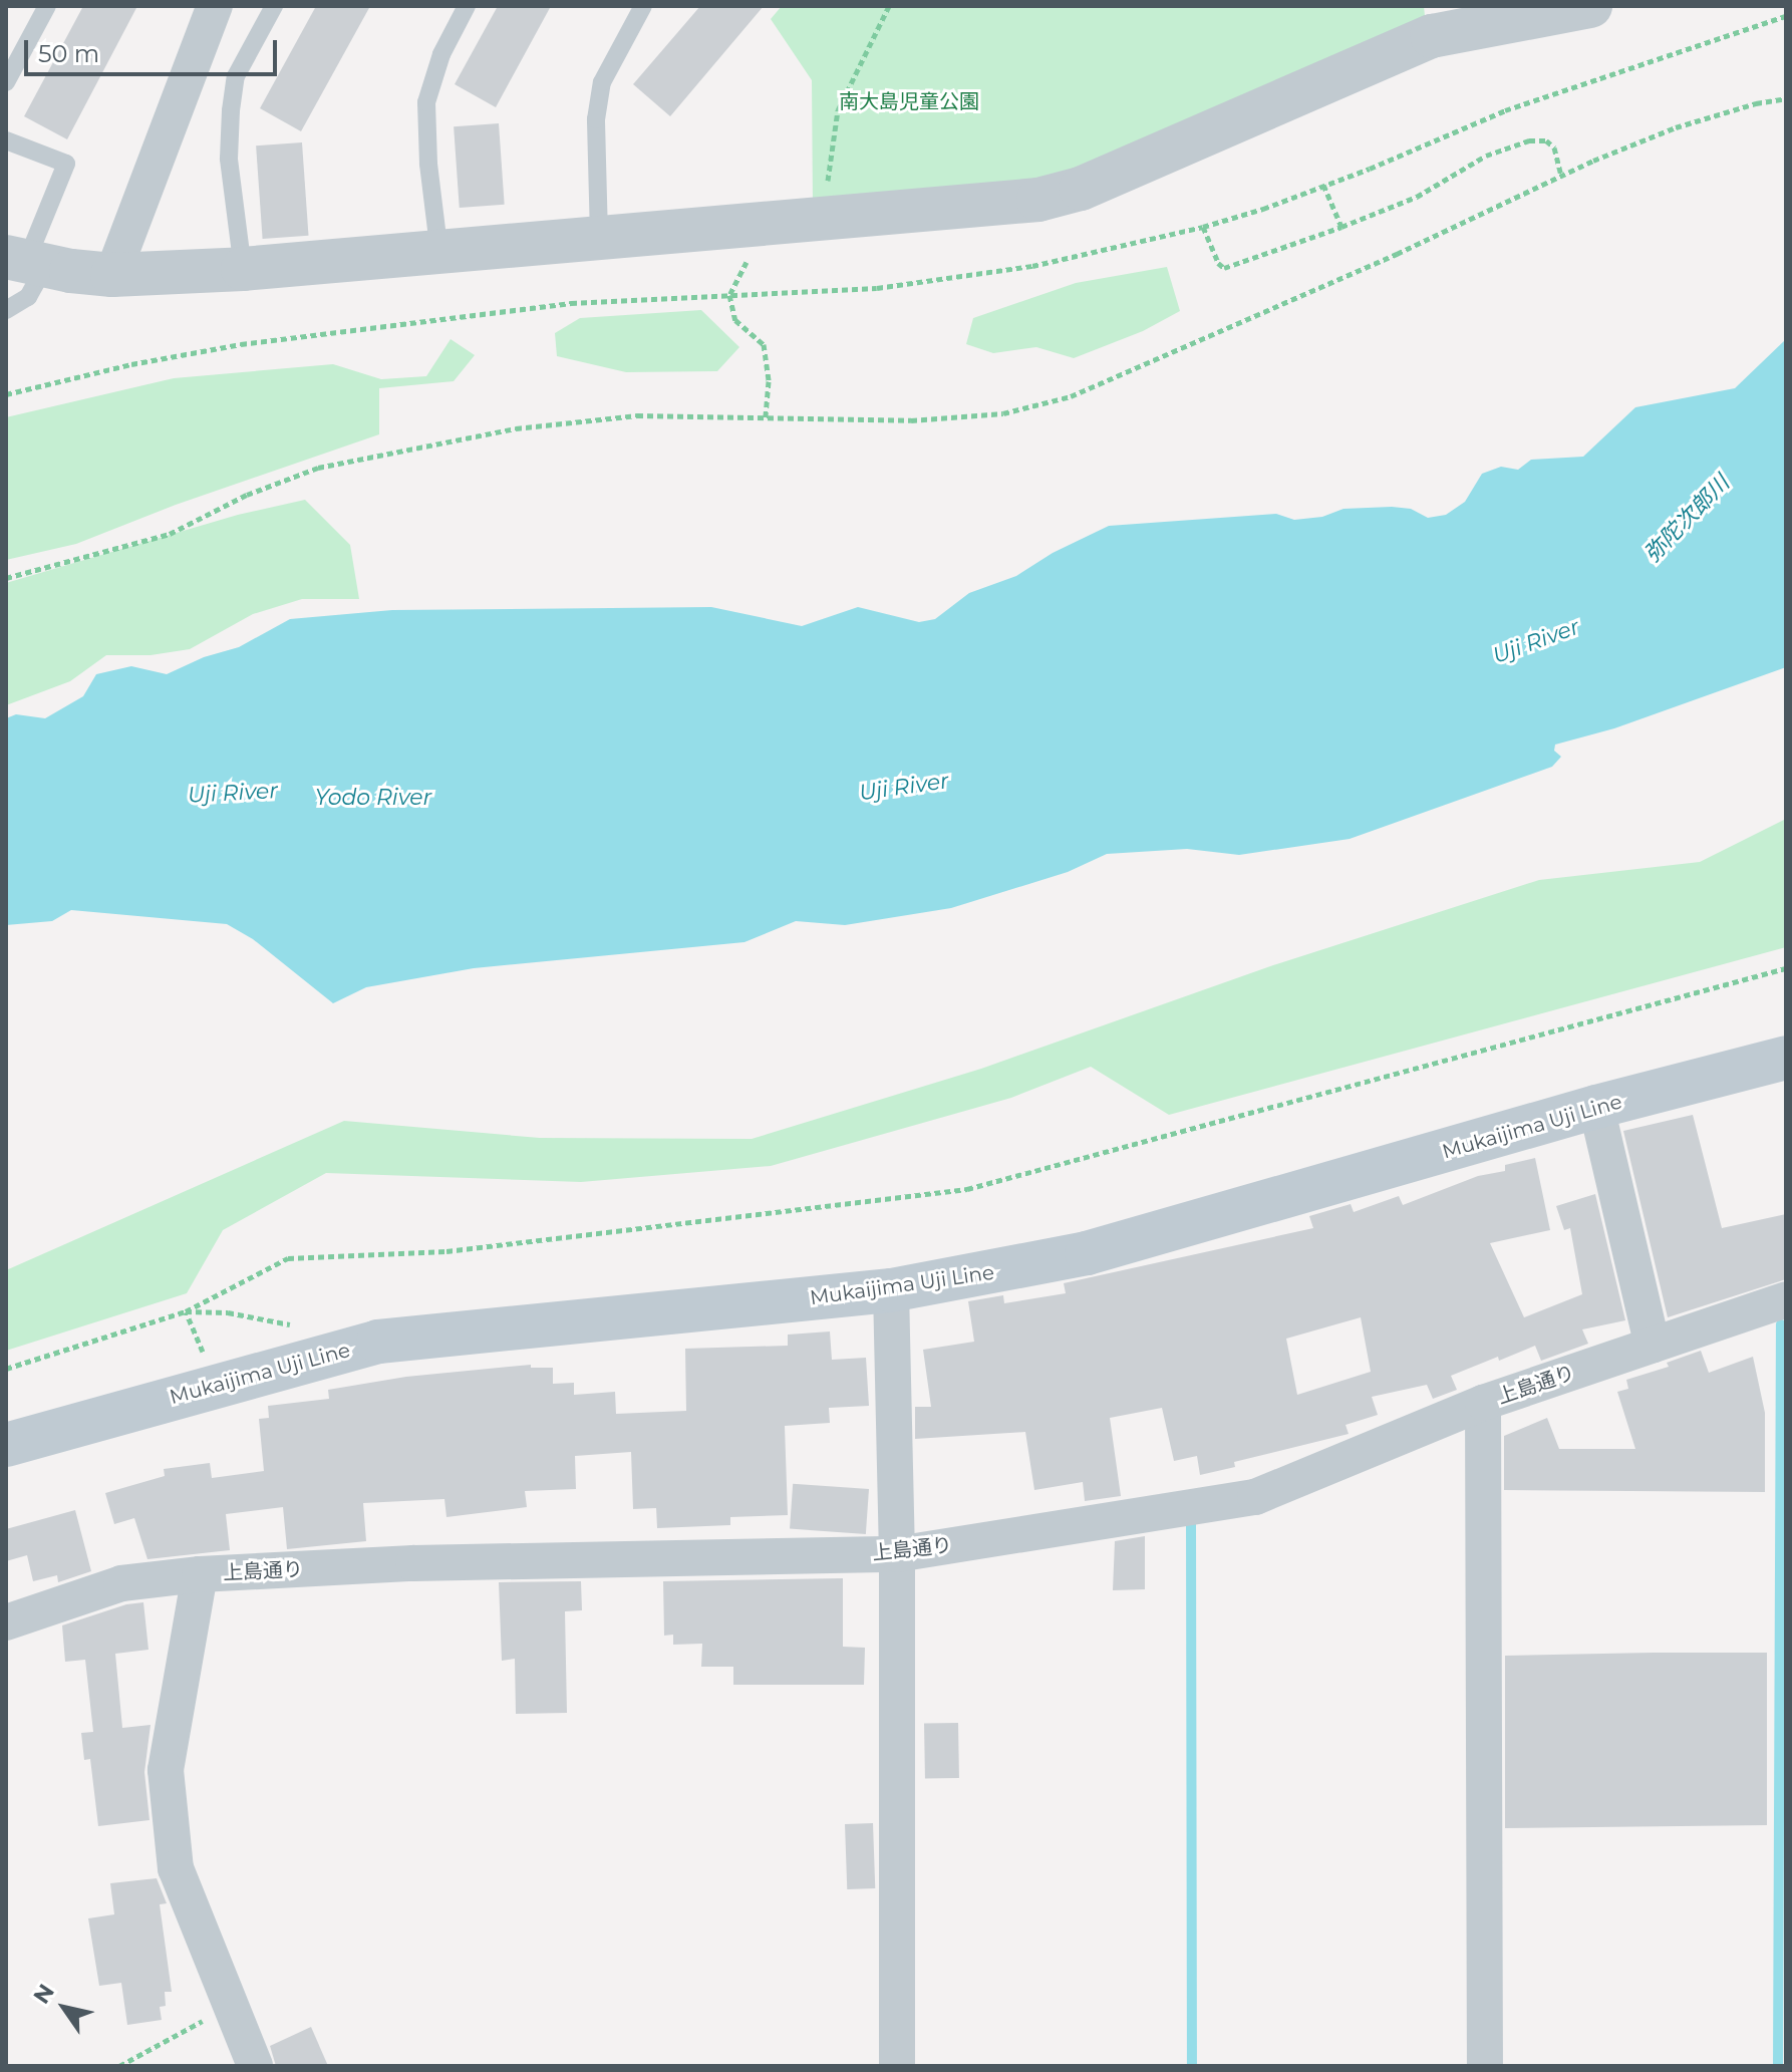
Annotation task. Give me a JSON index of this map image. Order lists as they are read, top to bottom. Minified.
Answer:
{"streets":{"main road":["Mukaijima Uji Line"],"street":["上島通り"]},"water":["弥陀次郎川","Uji River","Yodo River"],"parks":["南大島児童公園"],"scale_bar":"50 m","north":"top left"}
